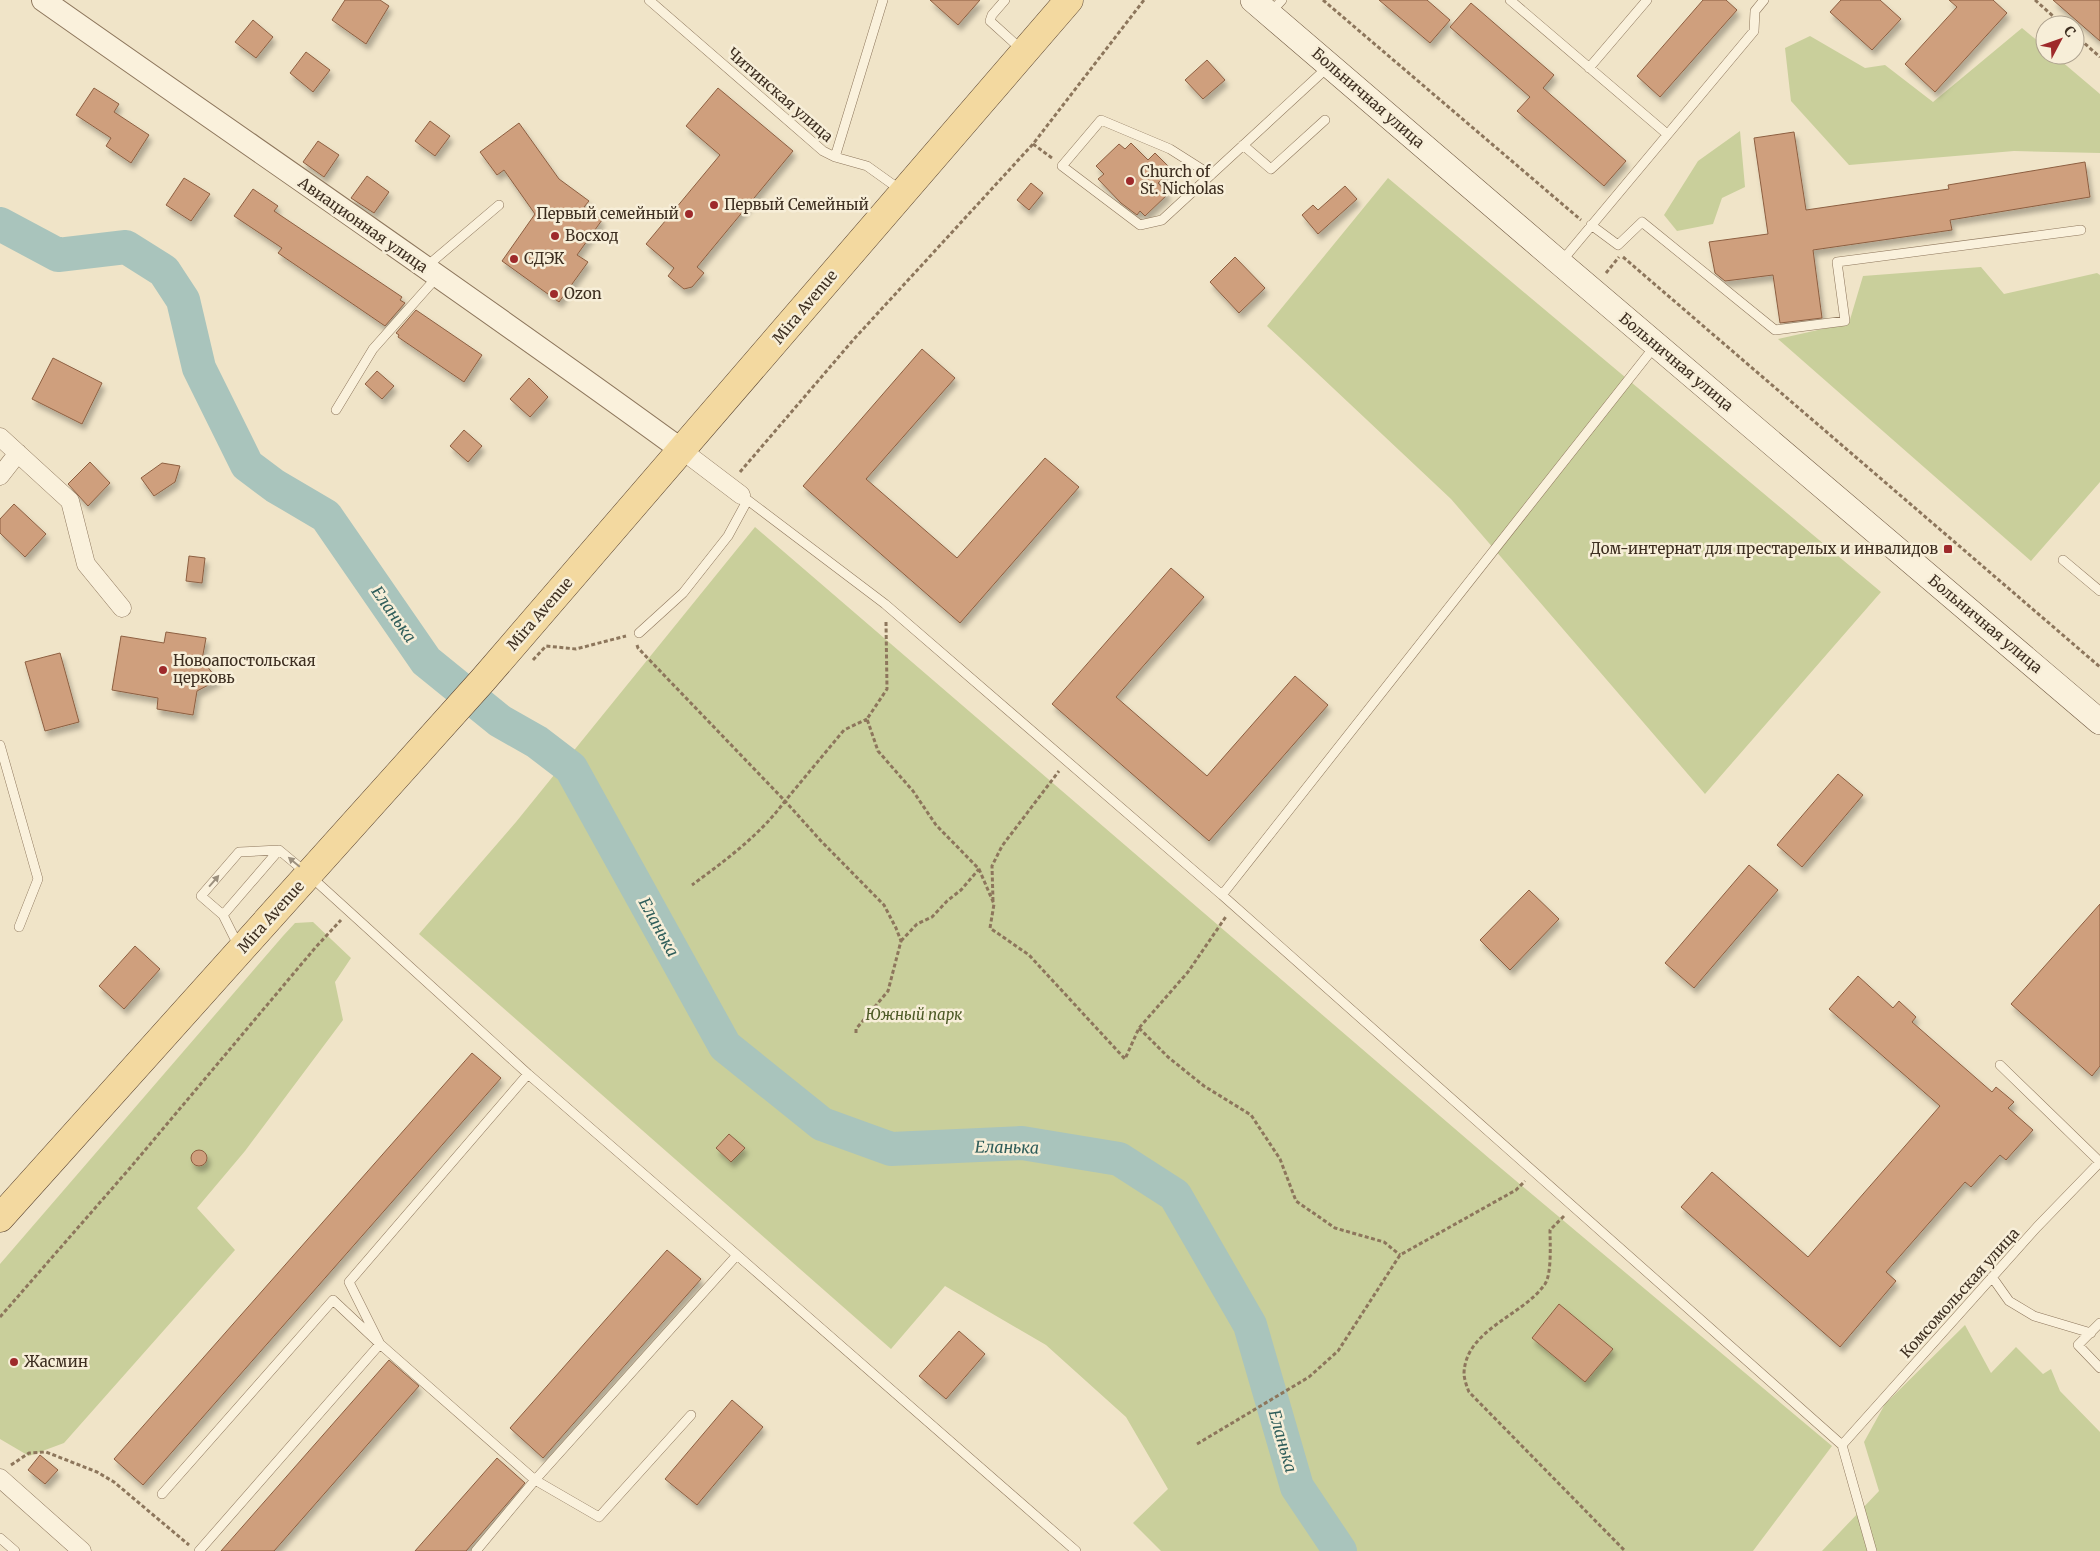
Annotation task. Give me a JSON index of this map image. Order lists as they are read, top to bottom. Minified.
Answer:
{"streets":{"main road":["Больничная улица","Mira Avenue"],"street":["Авиационная улица"],"lane":["Читинская улица","Комсомольская улица"]},"crossings":[["Читинская улица","Mira Avenue"],["Авиационная улица","Mira Avenue"]],"water":["Еланька"],"parks":["Южный парк"],"places":{"other":["Church of St. Nicholas","Первый Семейный","Первый семейный","Восход","СДЭК","Ozon","Новоапостольская церковь","Жасмин"],"transit":["Дом-интернат для престарелых и инвалидов"]},"north":"top right"}
